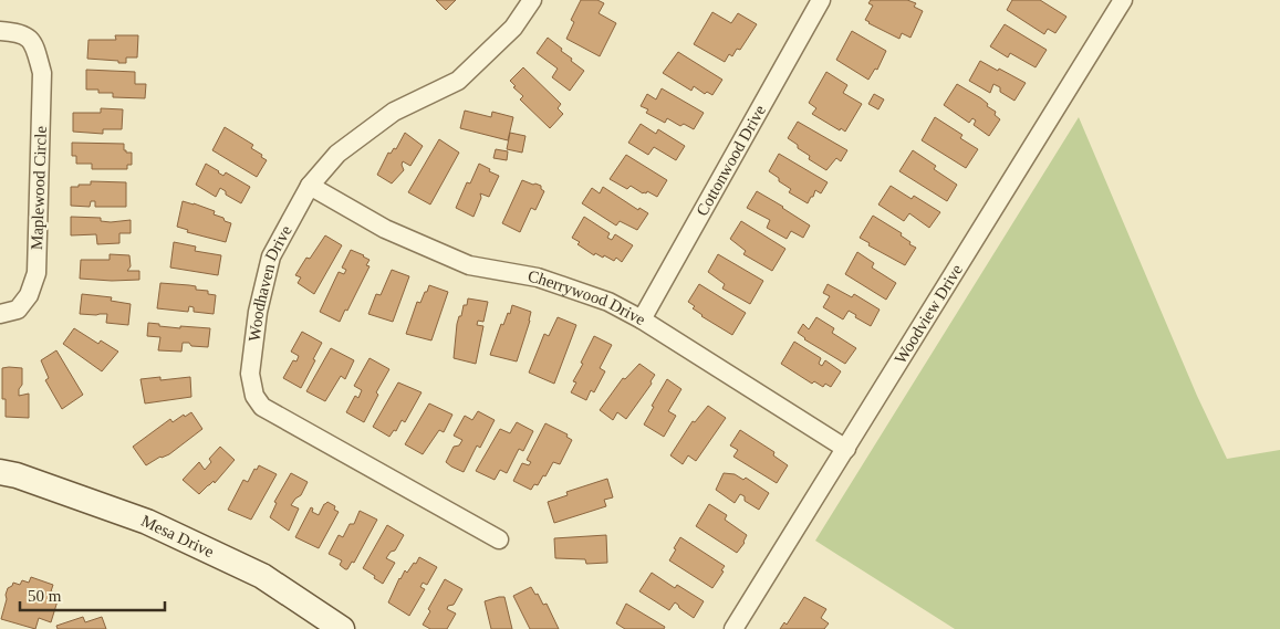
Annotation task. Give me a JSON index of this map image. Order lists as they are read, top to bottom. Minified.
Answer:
{"streets":{"main road":["Mesa Drive"],"street":["Cottonwood Drive","Maplewood Circle","Woodhaven Drive","Cherrywood Drive","Woodview Drive"]},"crossings":[["Cottonwood Drive","Cherrywood Drive"],["Woodhaven Drive","Cherrywood Drive"],["Cherrywood Drive","Woodview Drive"]],"scale_bar":"50 m"}
